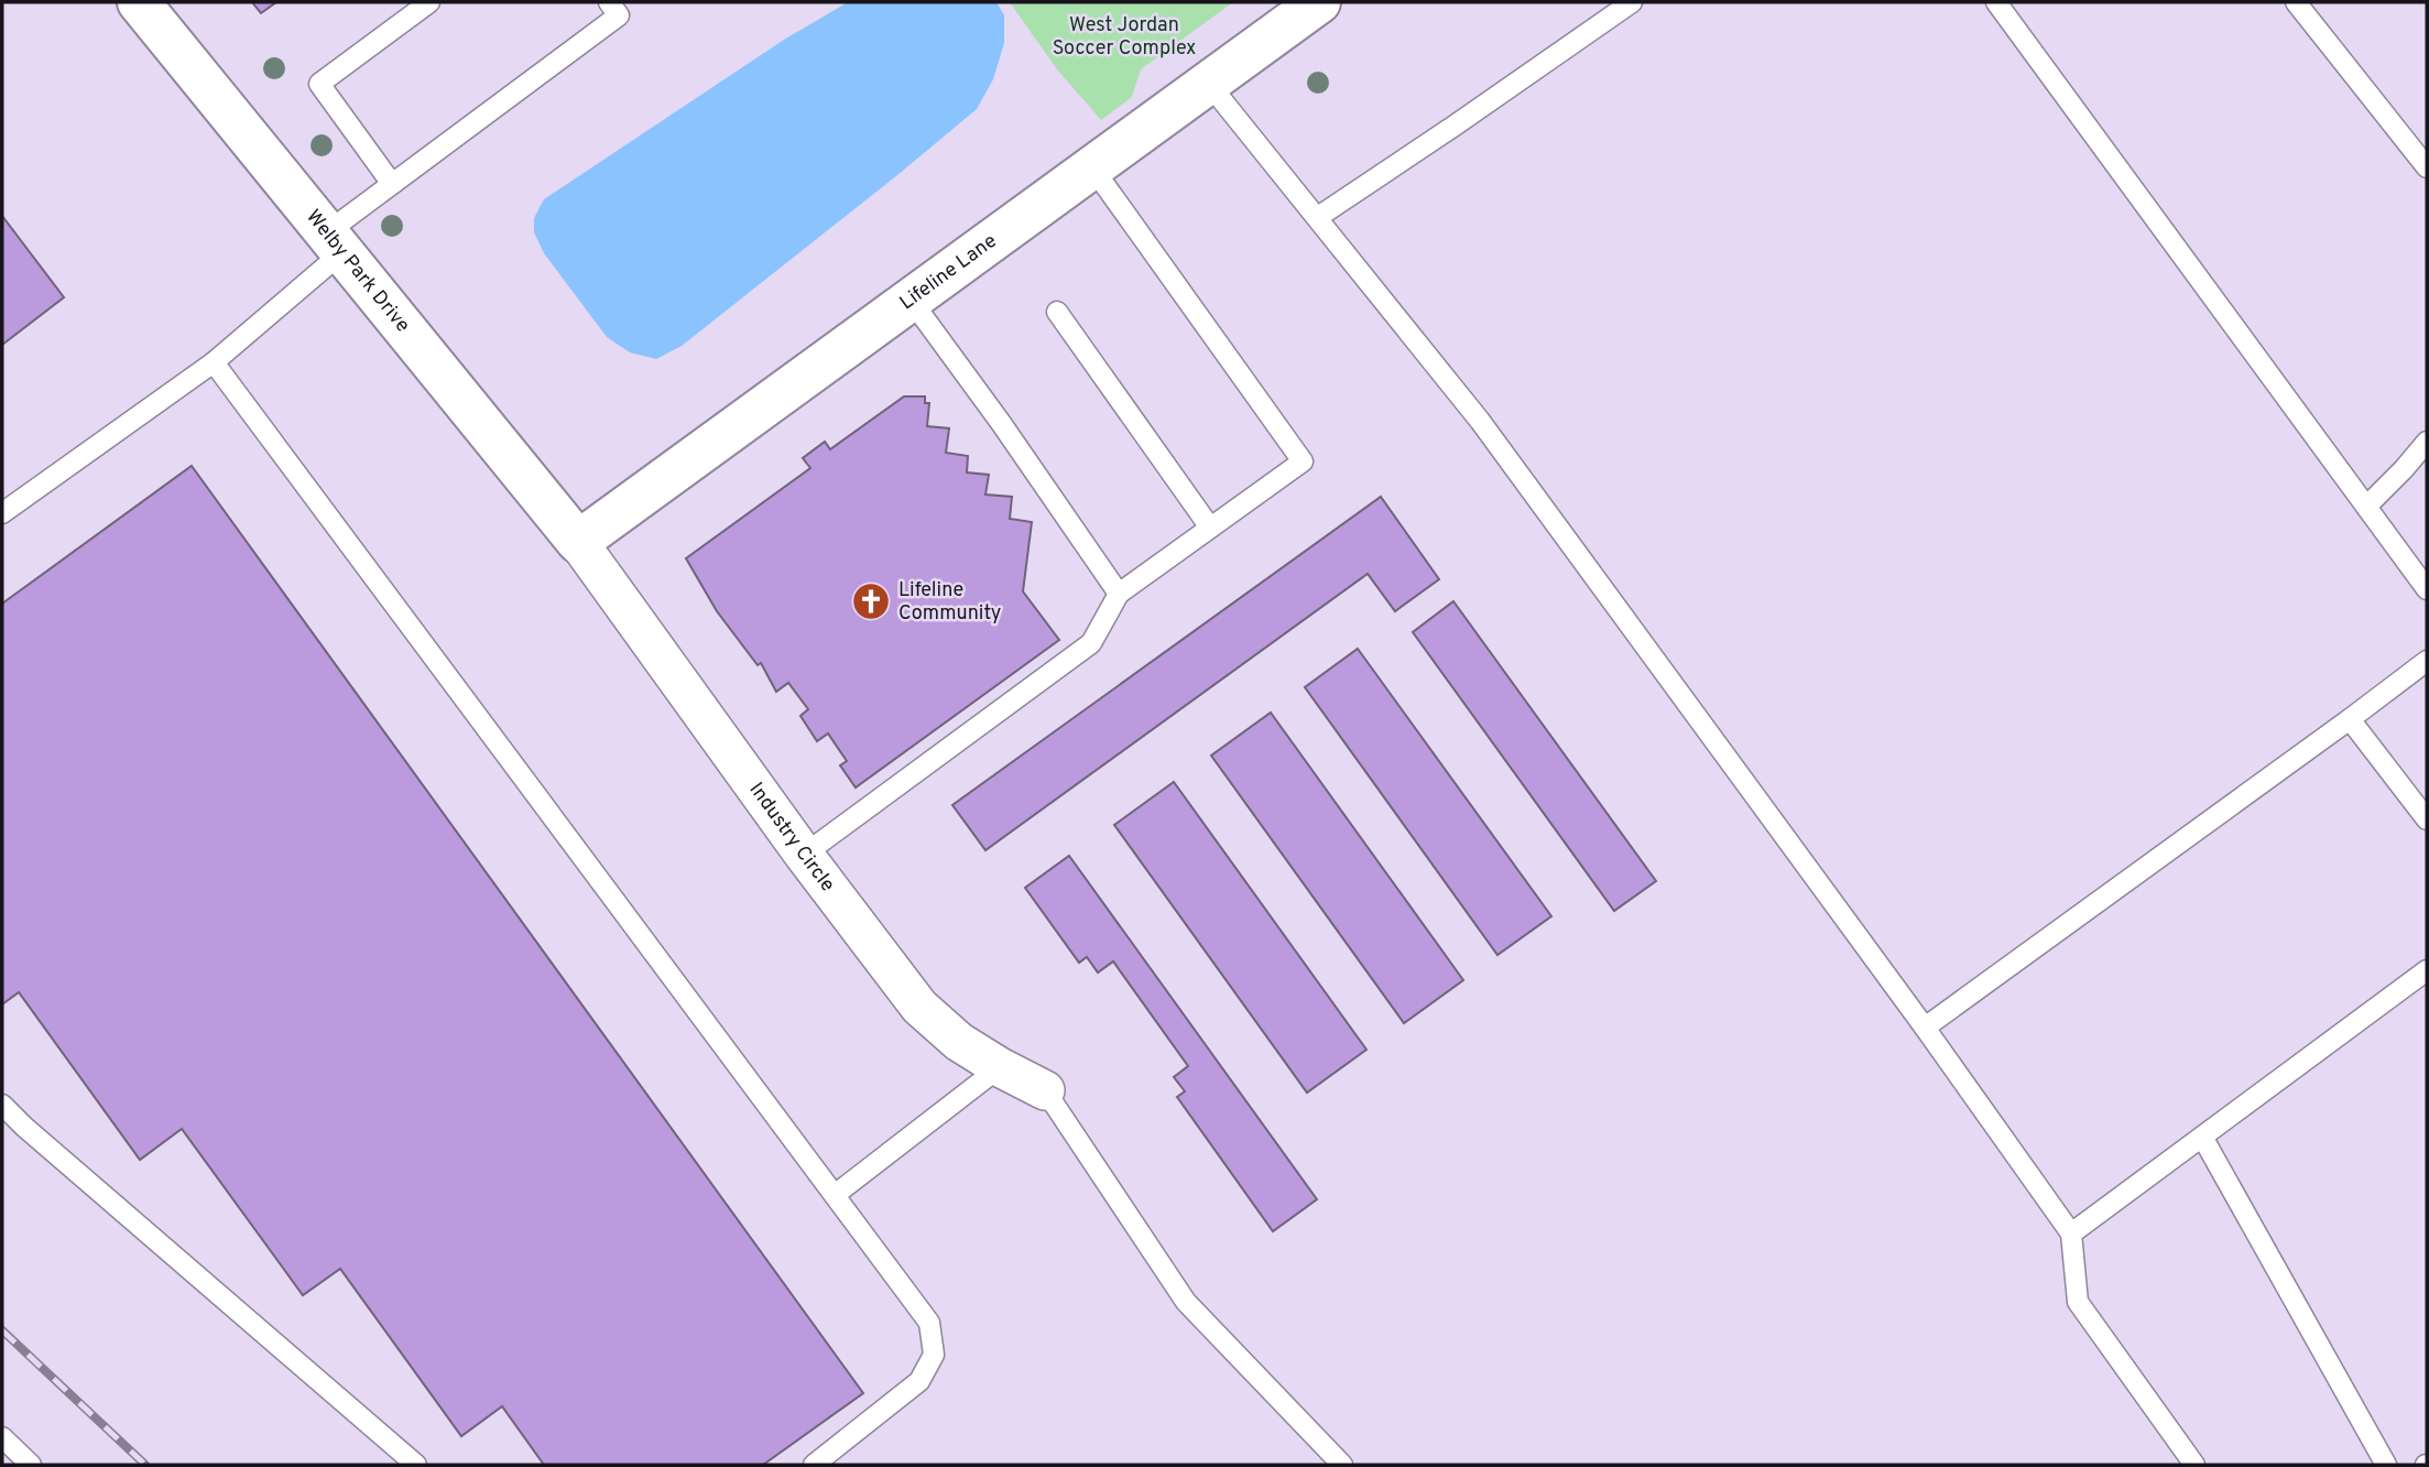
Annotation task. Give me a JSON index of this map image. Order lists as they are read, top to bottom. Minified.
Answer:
{"streets":{"street":["Welby Park Drive","Lifeline Lane","Industry Circle"]},"crossings":[["Welby Park Drive","Lifeline Lane"],["Welby Park Drive","Industry Circle"],["Lifeline Lane","Industry Circle"]],"parks":["West Jordan Soccer Complex"],"places":{"church":["Lifeline Community"]}}
